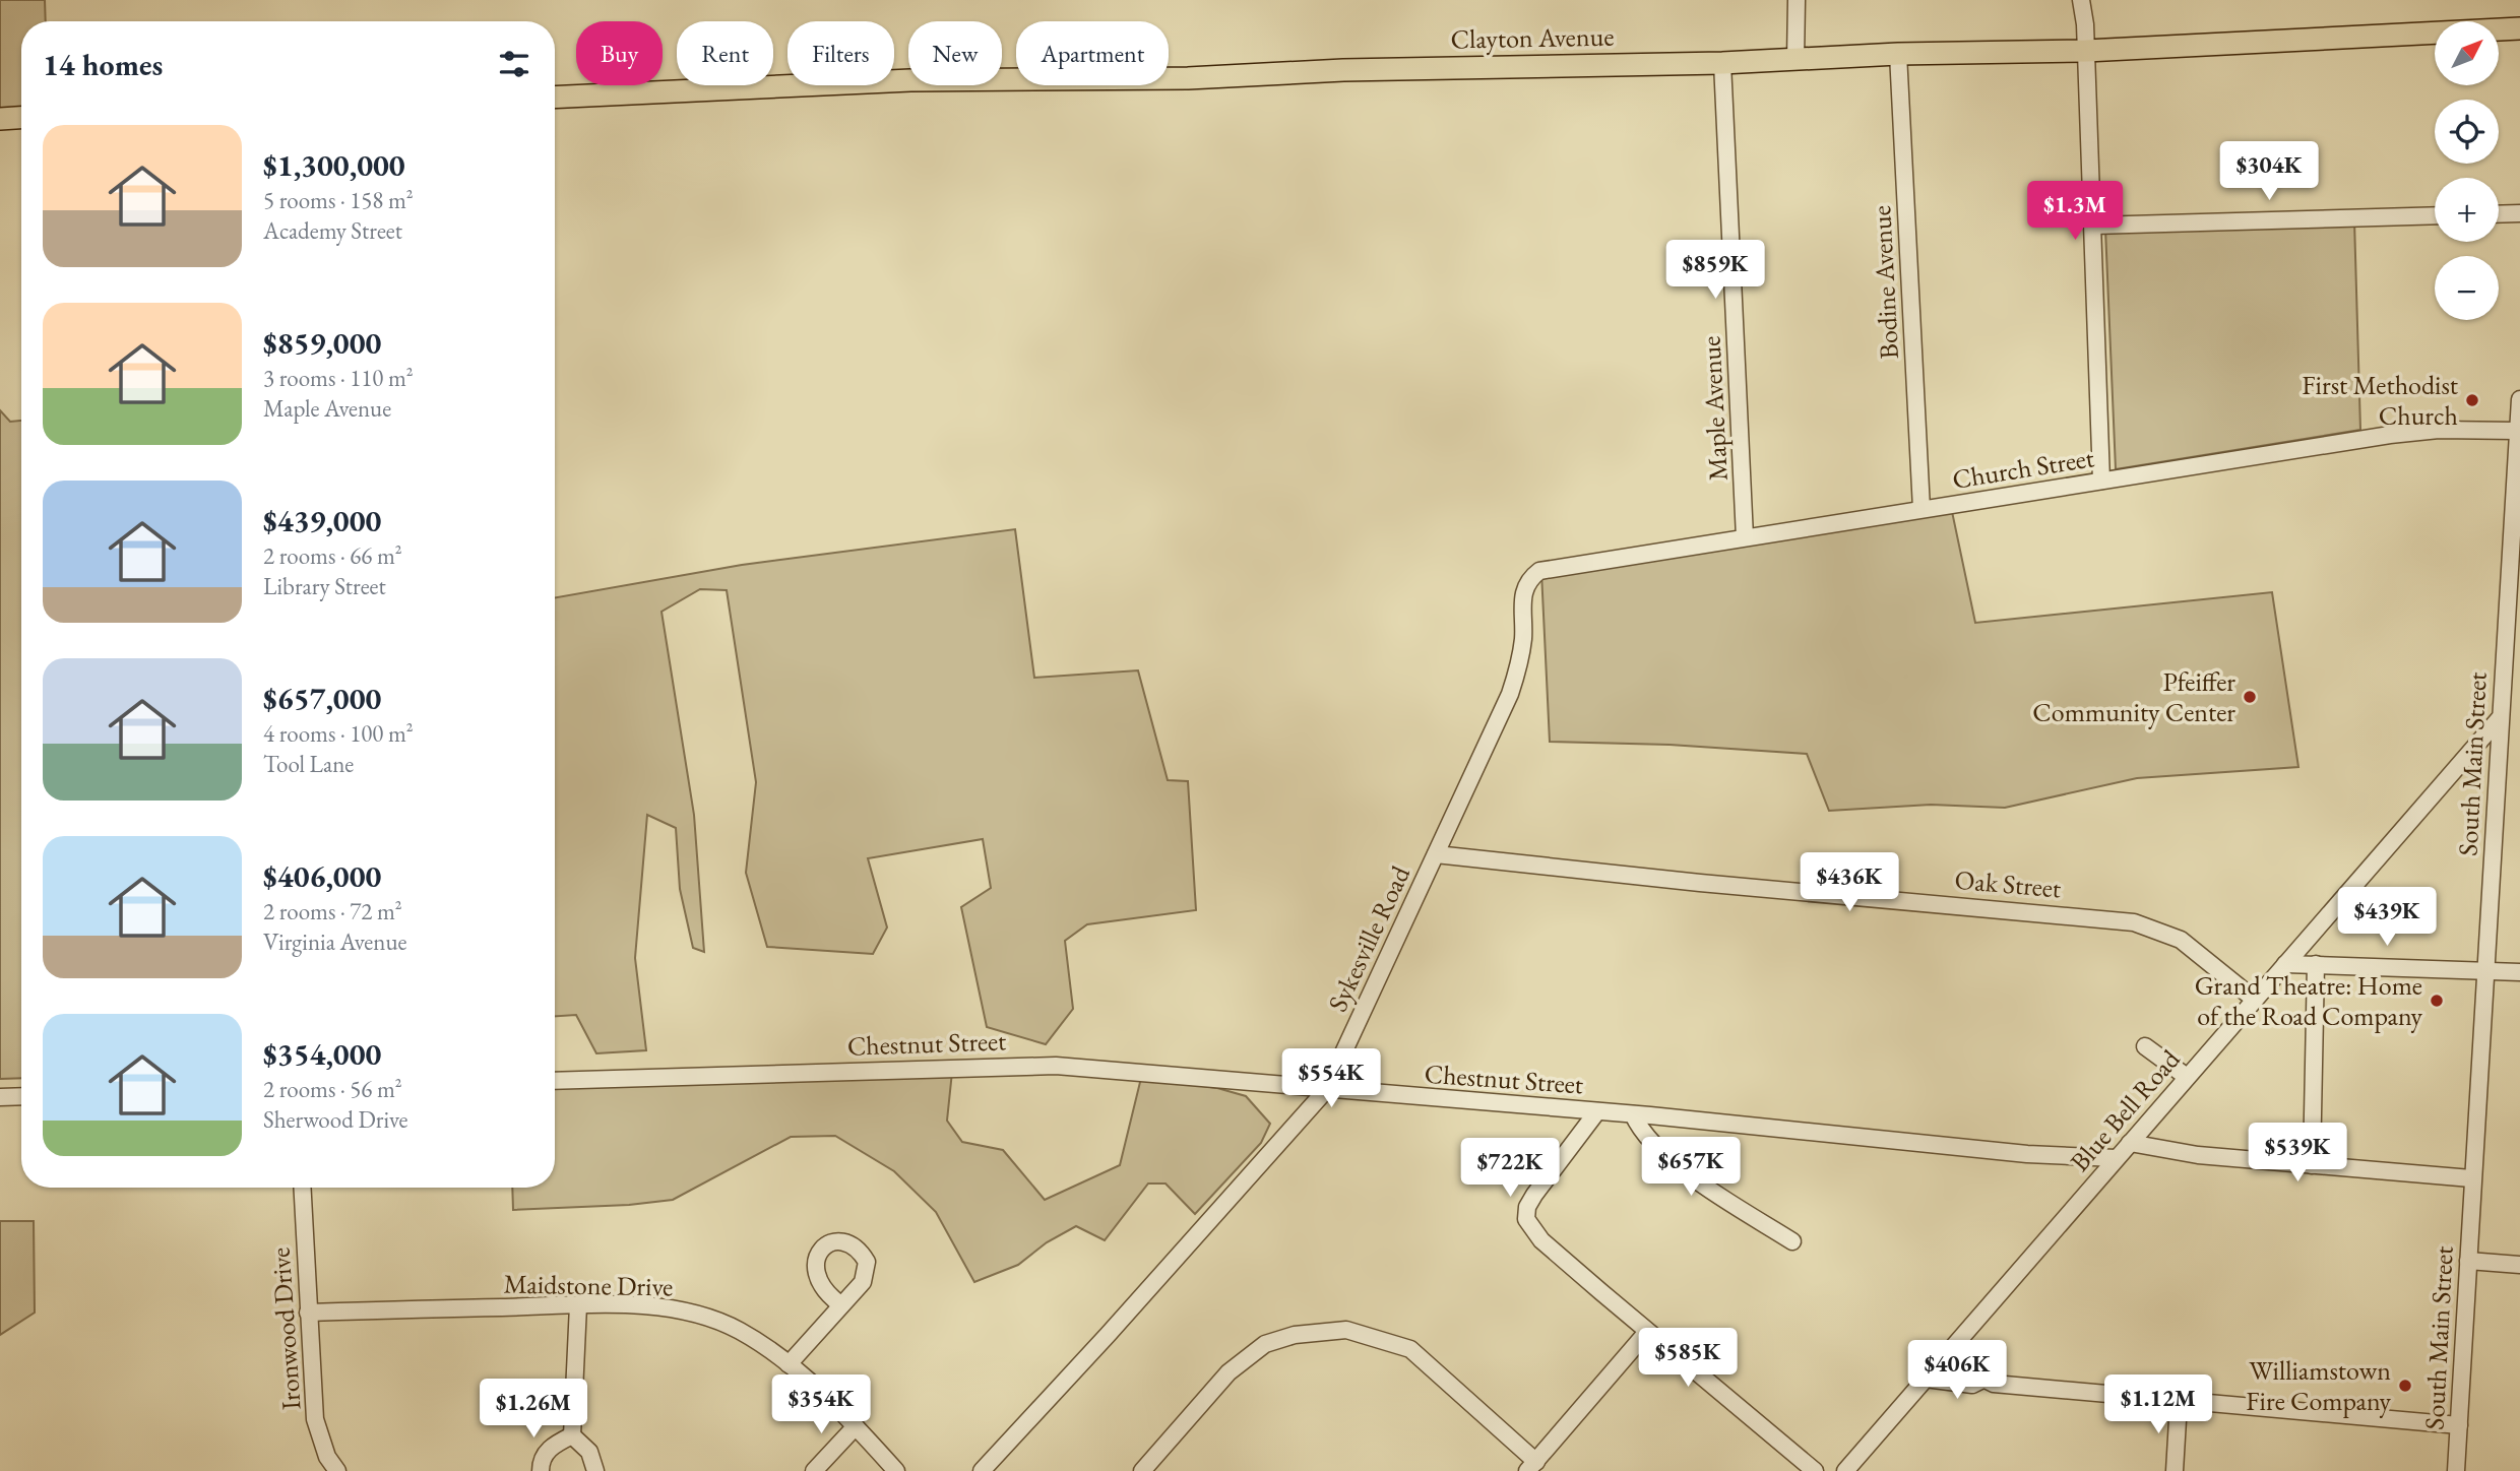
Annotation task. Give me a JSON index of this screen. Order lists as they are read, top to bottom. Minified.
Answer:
{"streets":{"main road":["Clayton Avenue"],"street":["Bodine Avenue","Maple Avenue","Church Street","South Main Street","Oak Street","Sykesville Road","Chestnut Street","Blue Bell Road","Maidstone Drive","Ironwood Drive"]},"crossings":[["Clayton Avenue","Bodine Avenue"],["Clayton Avenue","Maple Avenue"],["Bodine Avenue","Church Street"],["Maple Avenue","Church Street"],["Church Street","South Main Street"],["Church Street","Sykesville Road"],["South Main Street","Blue Bell Road"],["Oak Street","Sykesville Road"],["Oak Street","Blue Bell Road"],["Sykesville Road","Chestnut Street"],["Chestnut Street","Blue Bell Road"],["Maidstone Drive","Ironwood Drive"]],"places":["First Methodist Church","Pfeiffer Community Center","Grand Theatre: Home of the Road Company","Williamstown Fire Company"],"north":"top right","page":{"map_buttons":["+","−"],"chip":["Buy","Rent","Filters","New","Apartment"],"heading":"14 homes","list":[{"name":"$1,300,000","note":"5 rooms · 158 m² · Academy Street"},{"name":"$859,000","note":"3 rooms · 110 m² · Maple Avenue"},{"name":"$439,000","note":"2 rooms · 66 m² · Library Street"},{"name":"$657,000","note":"4 rooms · 100 m² · Tool Lane"},{"name":"$406,000","note":"2 rooms · 72 m² · Virginia Avenue"},{"name":"$354,000","note":"2 rooms · 56 m² · Sherwood Drive"}],"price":["$304K","$1.3M","$859K","$436K","$439K","$554K","$539K","$657K","$722K","$585K","$406K","$354K","$1.12M","$1.26M"]}}
